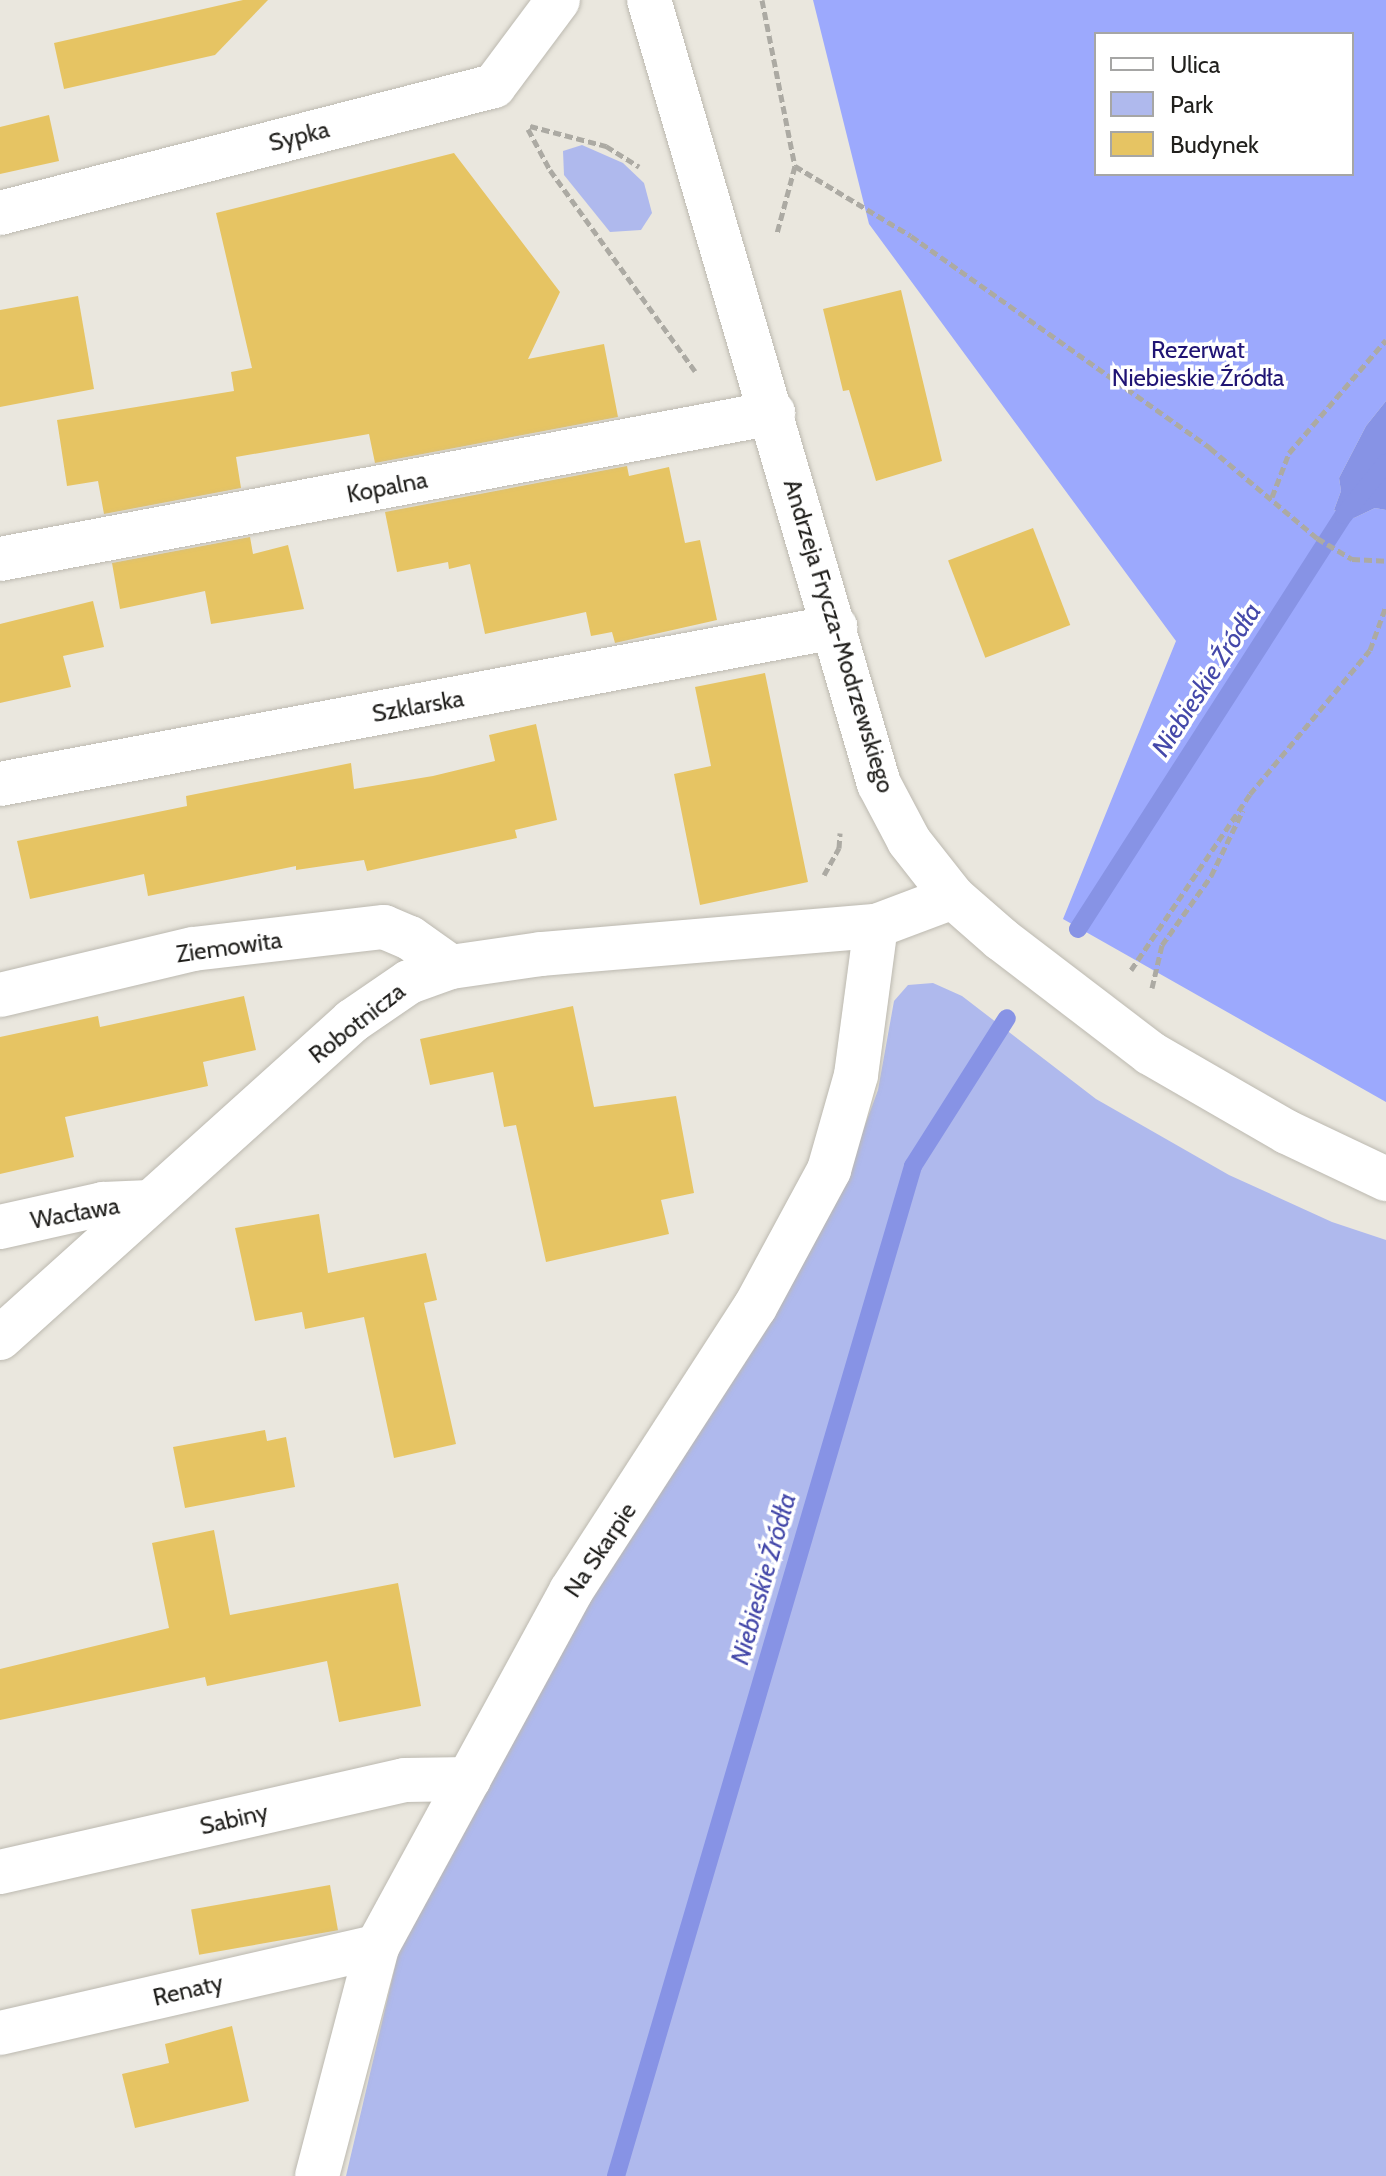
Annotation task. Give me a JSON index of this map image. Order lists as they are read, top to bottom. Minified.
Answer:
{"streets":{"street":["Sypka","Kopalna","Andrzeja Frycza-Modrzewskiego","Szklarska","Ziemowita","Robotnicza","Wacława","Na Skarpie","Sabiny","Renaty"]},"crossings":[["Kopalna","Andrzeja Frycza-Modrzewskiego"],["Andrzeja Frycza-Modrzewskiego","Szklarska"],["Andrzeja Frycza-Modrzewskiego","Robotnicza"],["Ziemowita","Robotnicza"],["Robotnicza","Wacława"],["Robotnicza","Na Skarpie"],["Na Skarpie","Sabiny"],["Na Skarpie","Renaty"]],"water":["Niebieskie Źródła"],"parks":["Rezerwat Niebieskie Źródła"],"legend":["Ulica","Park","Budynek"]}
